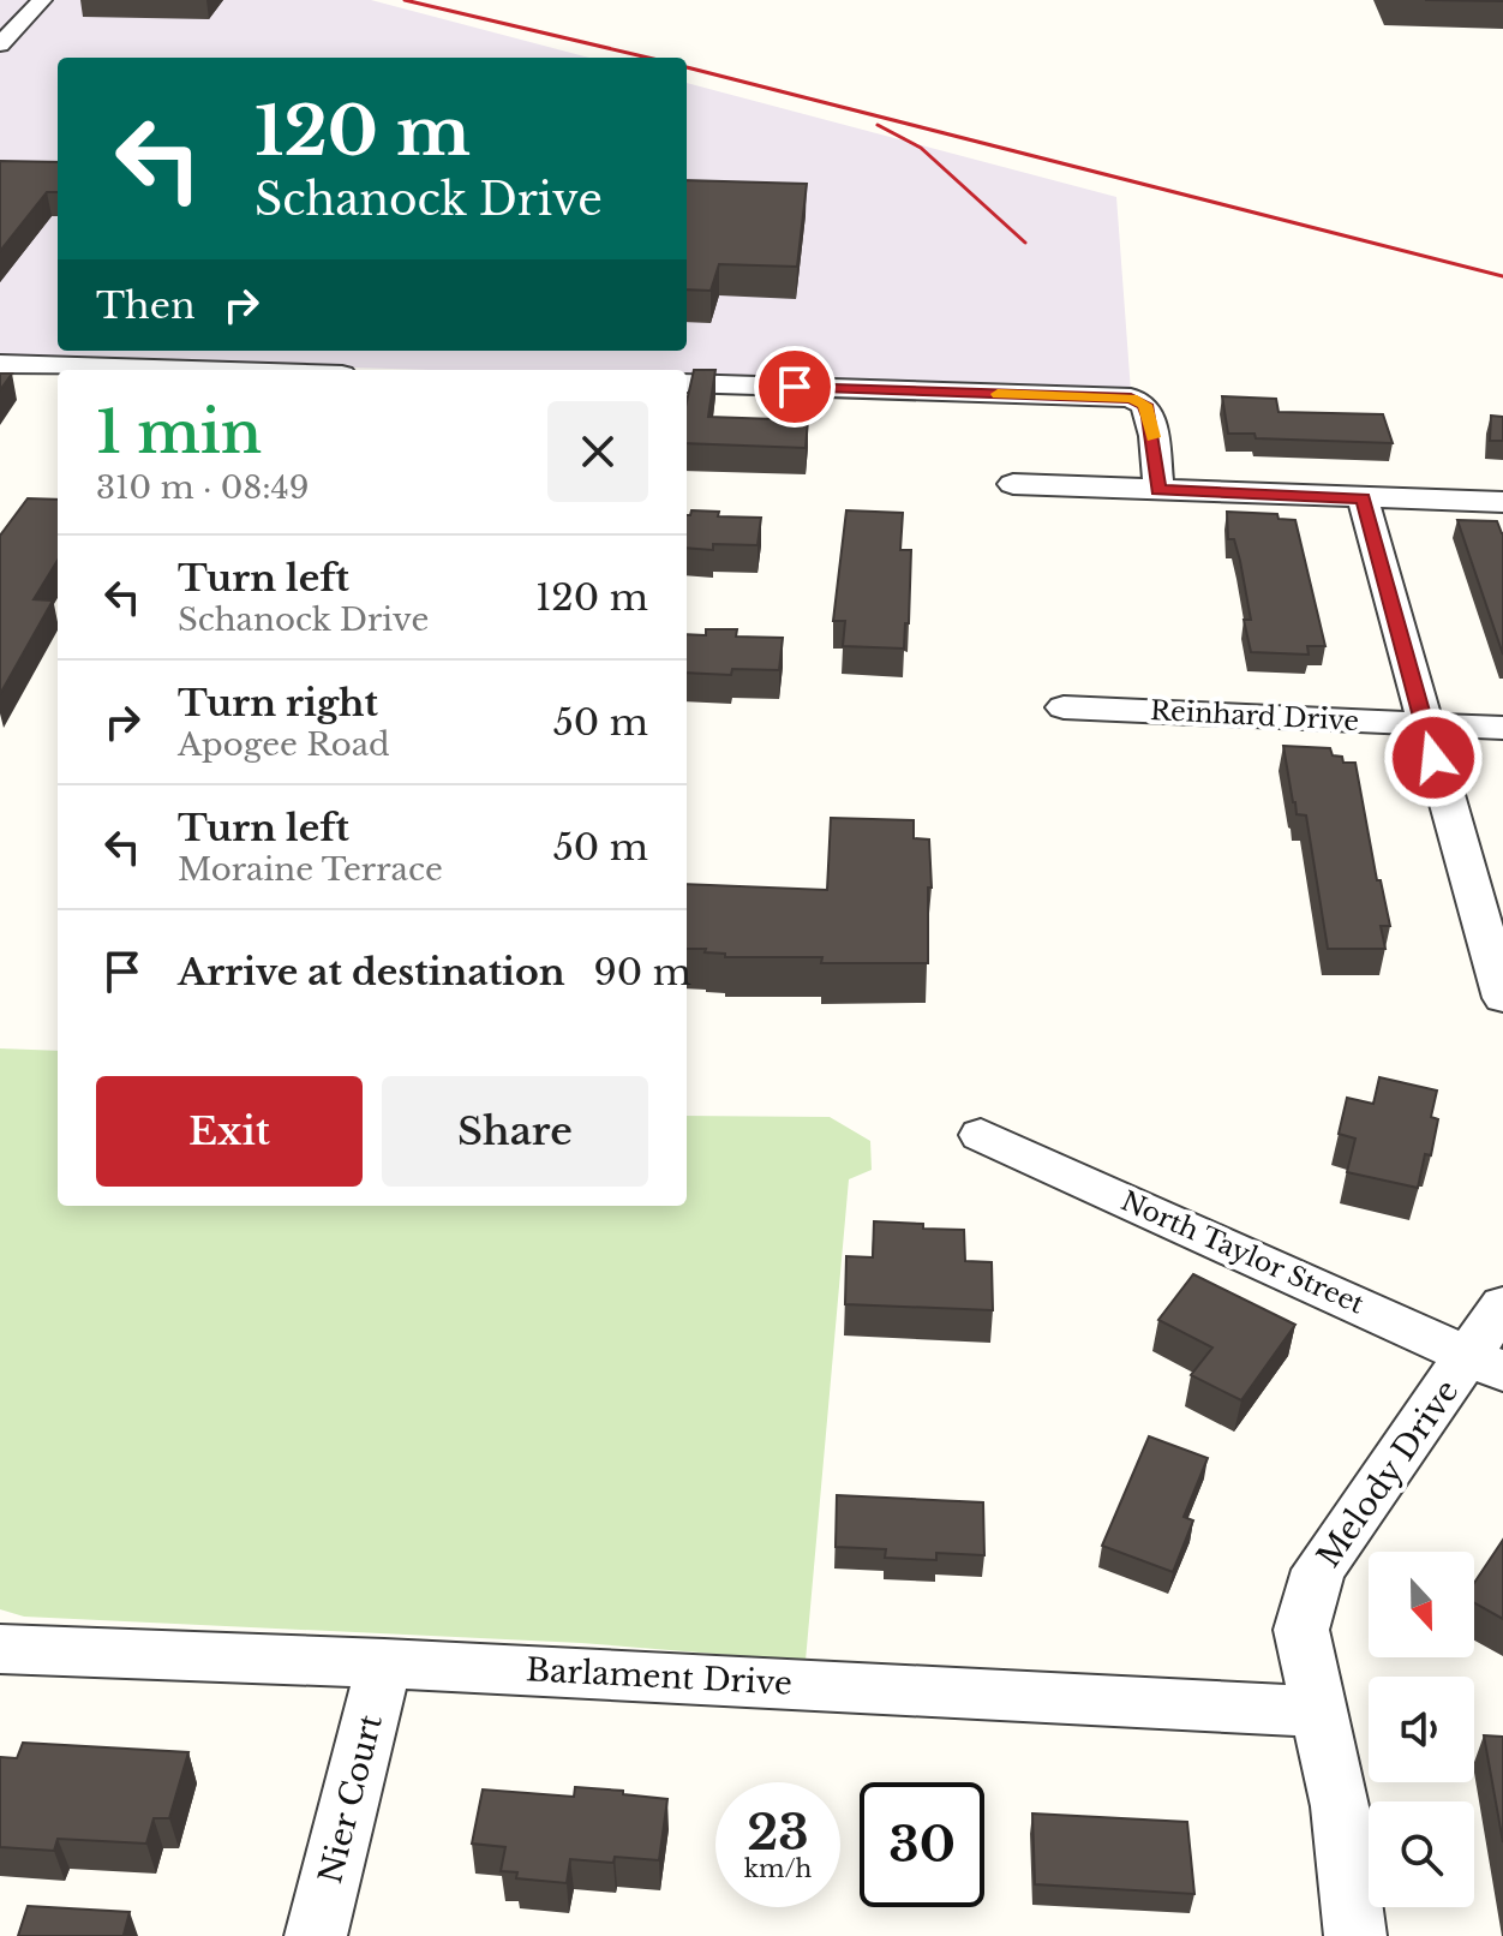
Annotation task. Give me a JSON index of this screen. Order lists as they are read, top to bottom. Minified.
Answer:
{"streets":{"street":["Reinhard Drive","North Taylor Street","Melody Drive","Barlament Drive","Nier Court"]},"crossings":[["North Taylor Street","Melody Drive"],["Melody Drive","Barlament Drive"],["Barlament Drive","Nier Court"]],"north":"bottom","page":{"turn":["120 m","Schanock Drive"],"then":"Then","heading":["1 min","310 m · 08:49"],"list":[{"name":"Turn left","note":"Schanock Drive","value":"120 m"},{"name":"Turn right","note":"Apogee Road","value":"50 m"},{"name":"Turn left","note":"Moraine Terrace","value":"50 m"},{"name":"Arrive at destination","value":"90 m"}],"buttons":["Exit","Share"],"speed":"23 km/h","limit":"30"}}
